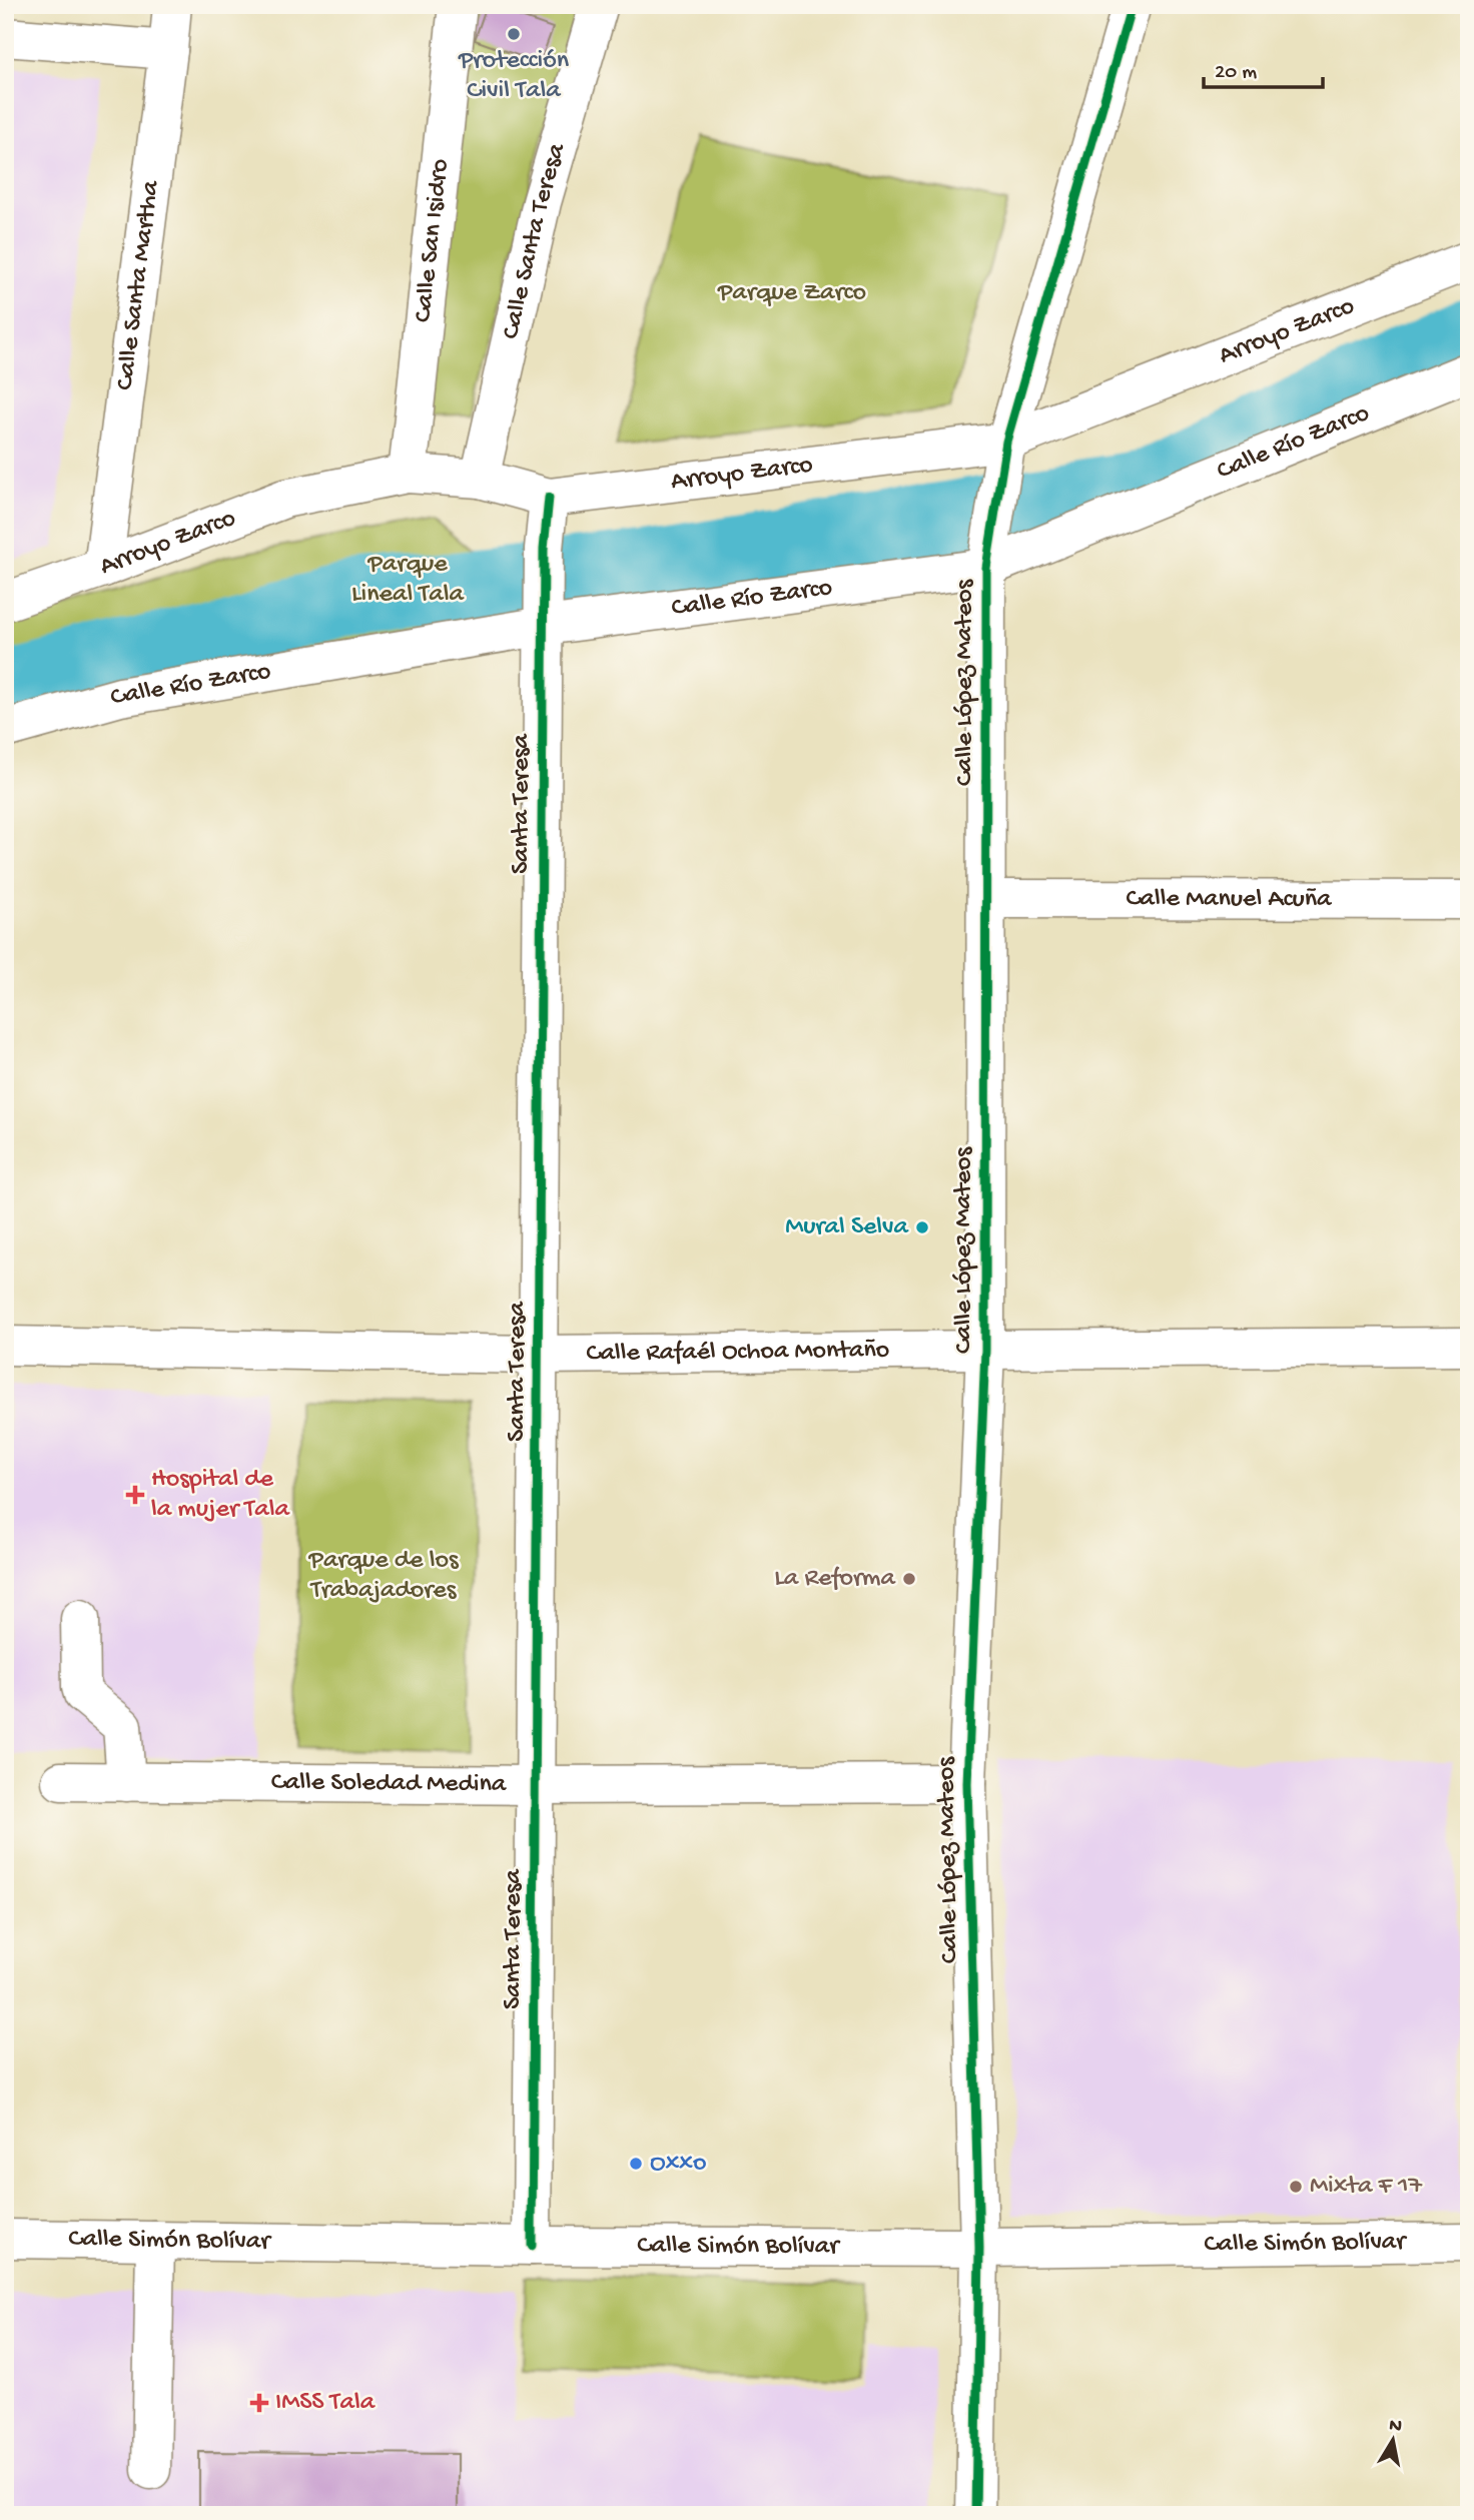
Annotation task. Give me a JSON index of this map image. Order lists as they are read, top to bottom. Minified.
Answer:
{"streets":{"street":["Calle San Isidro","Calle Santa Teresa","Calle Santa Martha","Arroyo Zarco","Calle Río Zarco","Calle López Mateos","Santa Teresa","Calle Manuel Acuña","Calle Rafaél Ochoa Montaño","Calle Soledad Medina","Calle Simón Bolívar"]},"crossings":[["Calle San Isidro","Arroyo Zarco"],["Calle Santa Teresa","Arroyo Zarco"],["Calle Santa Martha","Arroyo Zarco"],["Arroyo Zarco","Calle López Mateos"],["Arroyo Zarco","Santa Teresa"],["Calle Río Zarco","Calle López Mateos"],["Calle Río Zarco","Santa Teresa"],["Calle López Mateos","Calle Manuel Acuña"],["Calle López Mateos","Calle Rafaél Ochoa Montaño"],["Calle López Mateos","Calle Soledad Medina"],["Calle López Mateos","Calle Simón Bolívar"],["Santa Teresa","Calle Rafaél Ochoa Montaño"],["Santa Teresa","Calle Soledad Medina"],["Santa Teresa","Calle Simón Bolívar"]],"parks":["Parque Zarco","Parque Lineal Tala","Parque de los Trabajadores"],"places":{"other":["Protección Civil Tala","Mural Selva","La Reforma","Oxxo","Mixta F 17"],"health":["Hospital de la mujer Tala","IMSS Tala"]},"scale_bar":"20 m","north":"top"}
